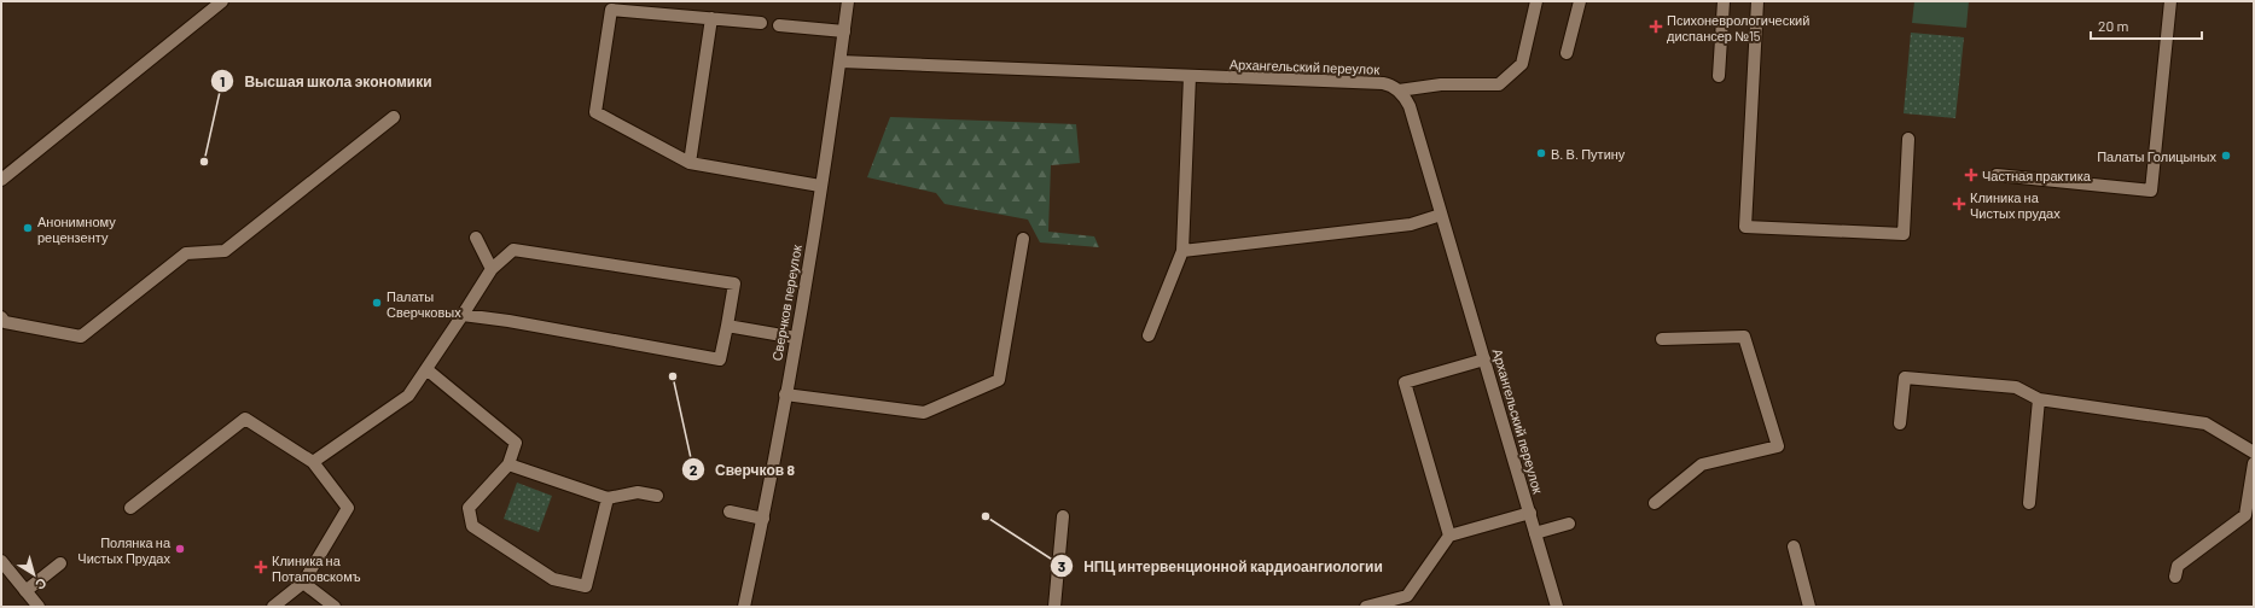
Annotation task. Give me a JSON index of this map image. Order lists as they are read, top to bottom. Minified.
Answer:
{"streets":{"street":["Архангельский переулок","Сверчков переулок"]},"crossings":[["Архангельский переулок","Сверчков переулок"]],"places":{"health":["Психоневрологический диспансер №15","Частная практика","Клиника на Чистых прудах","Клиника на Потаповскомъ"],"other":["В. В. Путину","Палаты Голицыных","Высшая школа экономики","Анонимному рецензенту","Палаты Сверчковых","Сверчков 8","НПЦ интервенционной кардиоангиологии","Полянка на Чистых Прудах"]},"scale_bar":"20 m","north":"bottom right"}
